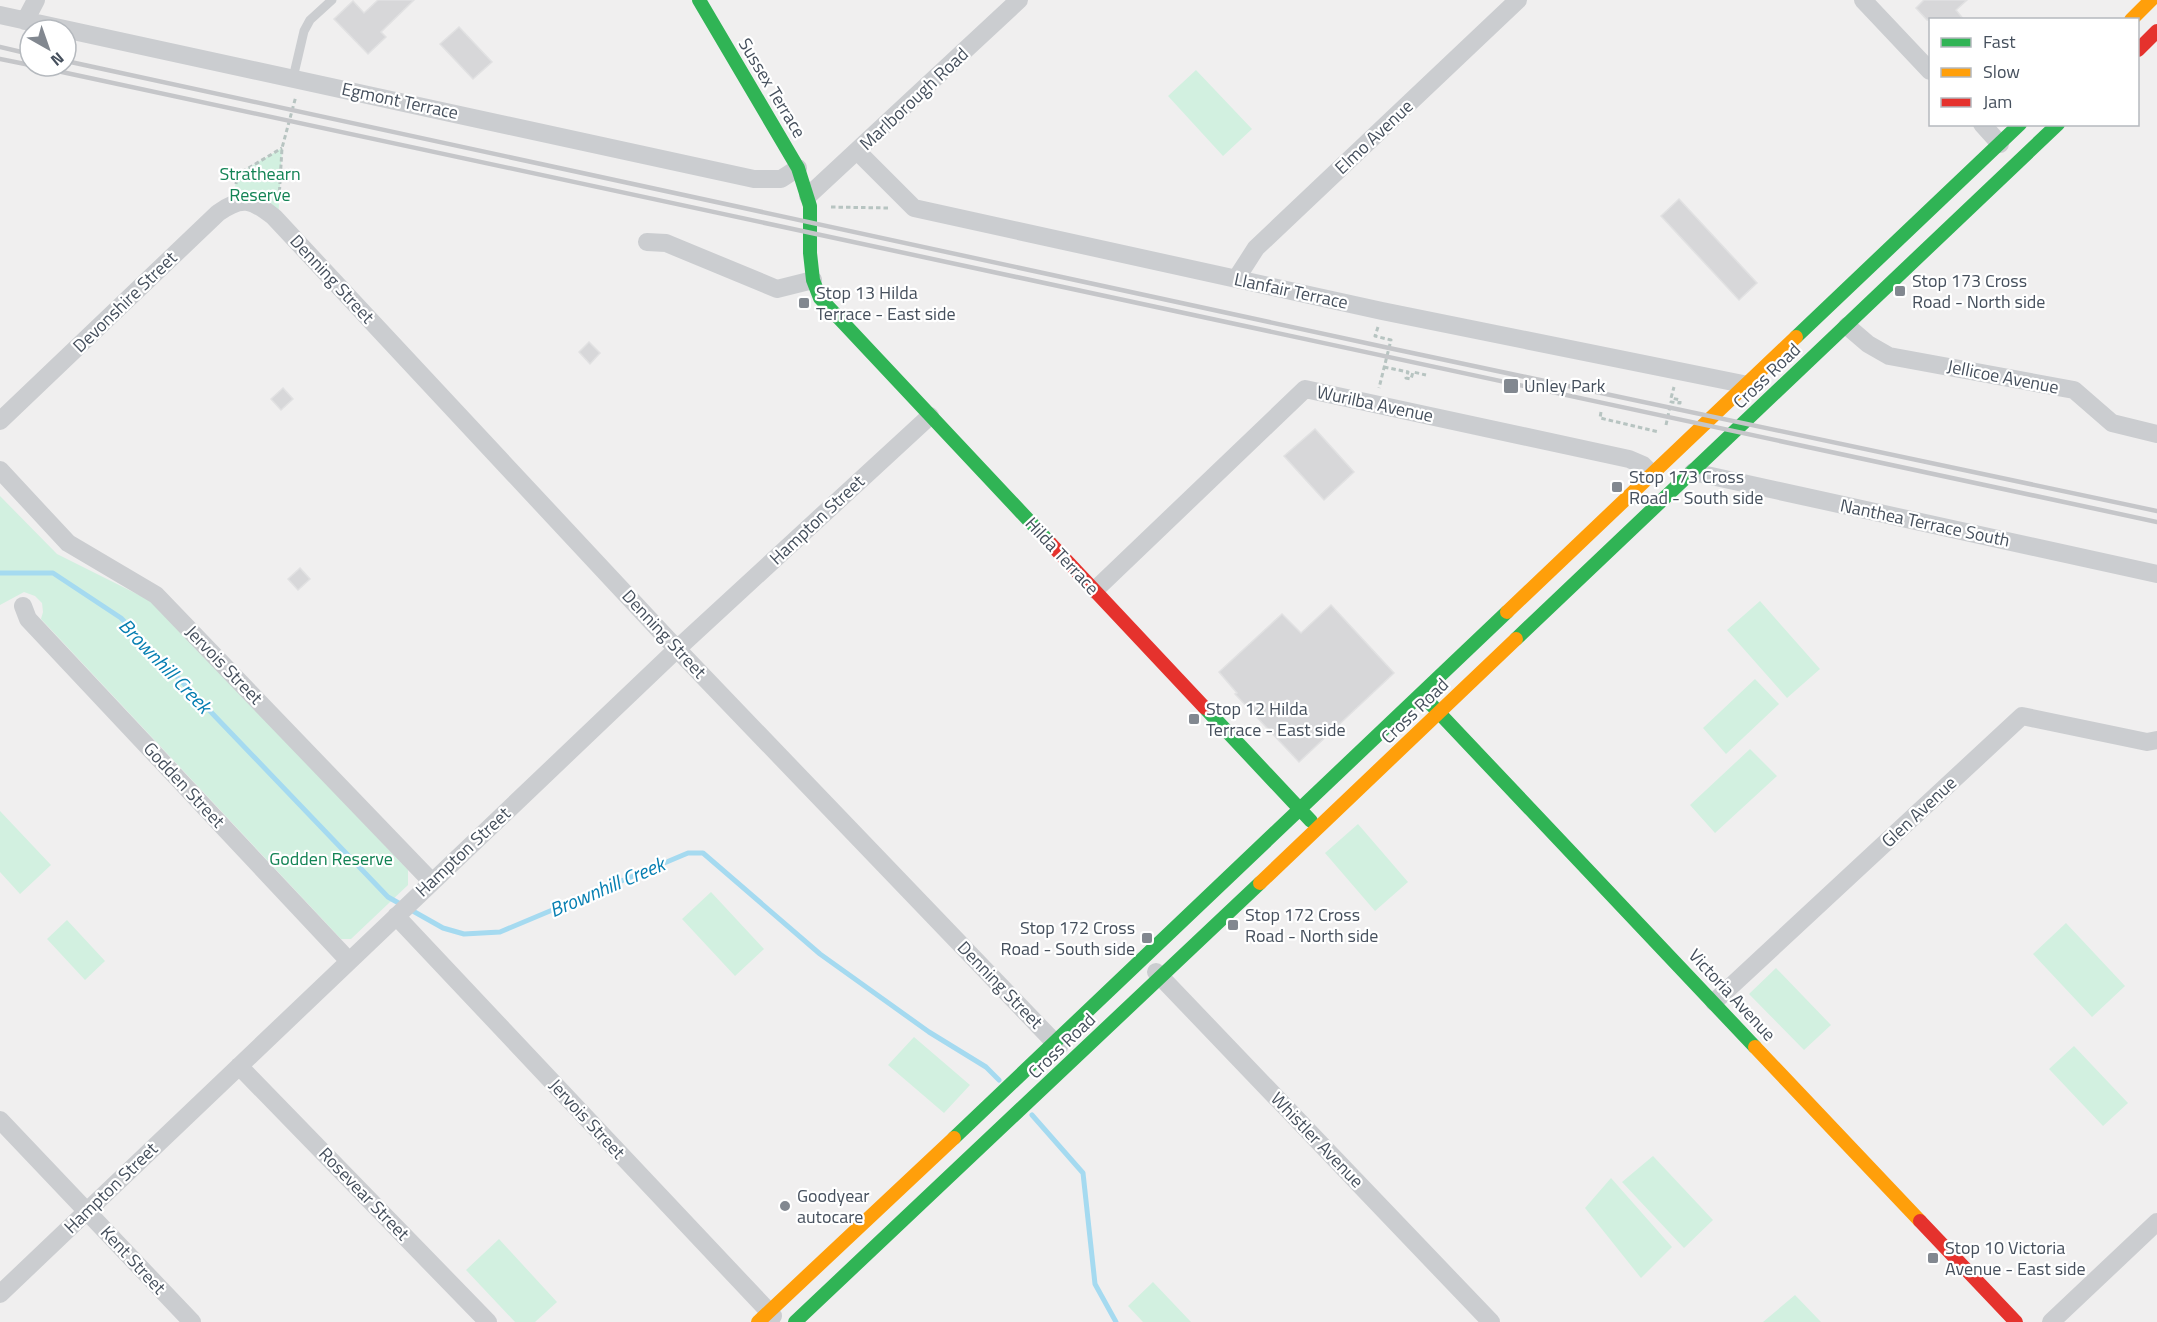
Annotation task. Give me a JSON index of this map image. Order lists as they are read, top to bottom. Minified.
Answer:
{"streets":{"main road":["Sussex Terrace","Cross Road","Hilda Terrace","Victoria Avenue"],"street":["Marlborough Road","Egmont Terrace","Elmo Avenue","Denning Street","Llanfair Terrace","Devonshire Street","Jellicoe Avenue","Wurilba Avenue","Hampton Street","Nanthea Terrace South","Jervois Street","Godden Street","Glen Avenue","Whistler Avenue","Rosevear Street","Kent Street"]},"crossings":[["Sussex Terrace","Marlborough Road"],["Sussex Terrace","Egmont Terrace"],["Sussex Terrace","Hilda Terrace"],["Marlborough Road","Hilda Terrace"],["Elmo Avenue","Llanfair Terrace"],["Denning Street","Devonshire Street"],["Denning Street","Cross Road"],["Denning Street","Hampton Street"],["Llanfair Terrace","Cross Road"],["Cross Road","Jellicoe Avenue"],["Cross Road","Wurilba Avenue"],["Cross Road","Nanthea Terrace South"],["Cross Road","Hilda Terrace"],["Cross Road","Jervois Street"],["Cross Road","Victoria Avenue"],["Cross Road","Whistler Avenue"],["Wurilba Avenue","Hilda Terrace"],["Hampton Street","Hilda Terrace"],["Hampton Street","Jervois Street"],["Hampton Street","Godden Street"],["Hampton Street","Rosevear Street"],["Hampton Street","Kent Street"],["Glen Avenue","Victoria Avenue"]],"water":["Brownhill Creek"],"parks":["Strathearn Reserve","Godden Reserve"],"places":{"transit":["Stop 173 Cross Road - North side","Stop 13 Hilda Terrace - East side","Unley Park","Stop 173 Cross Road - South side","Stop 12 Hilda Terrace - East side","Stop 172 Cross Road - North side","Stop 172 Cross Road - South side","Stop 10 Victoria Avenue - East side"],"other":["Goodyear autocare"]},"legend":["Fast","Slow","Jam"],"north":"bottom right"}
